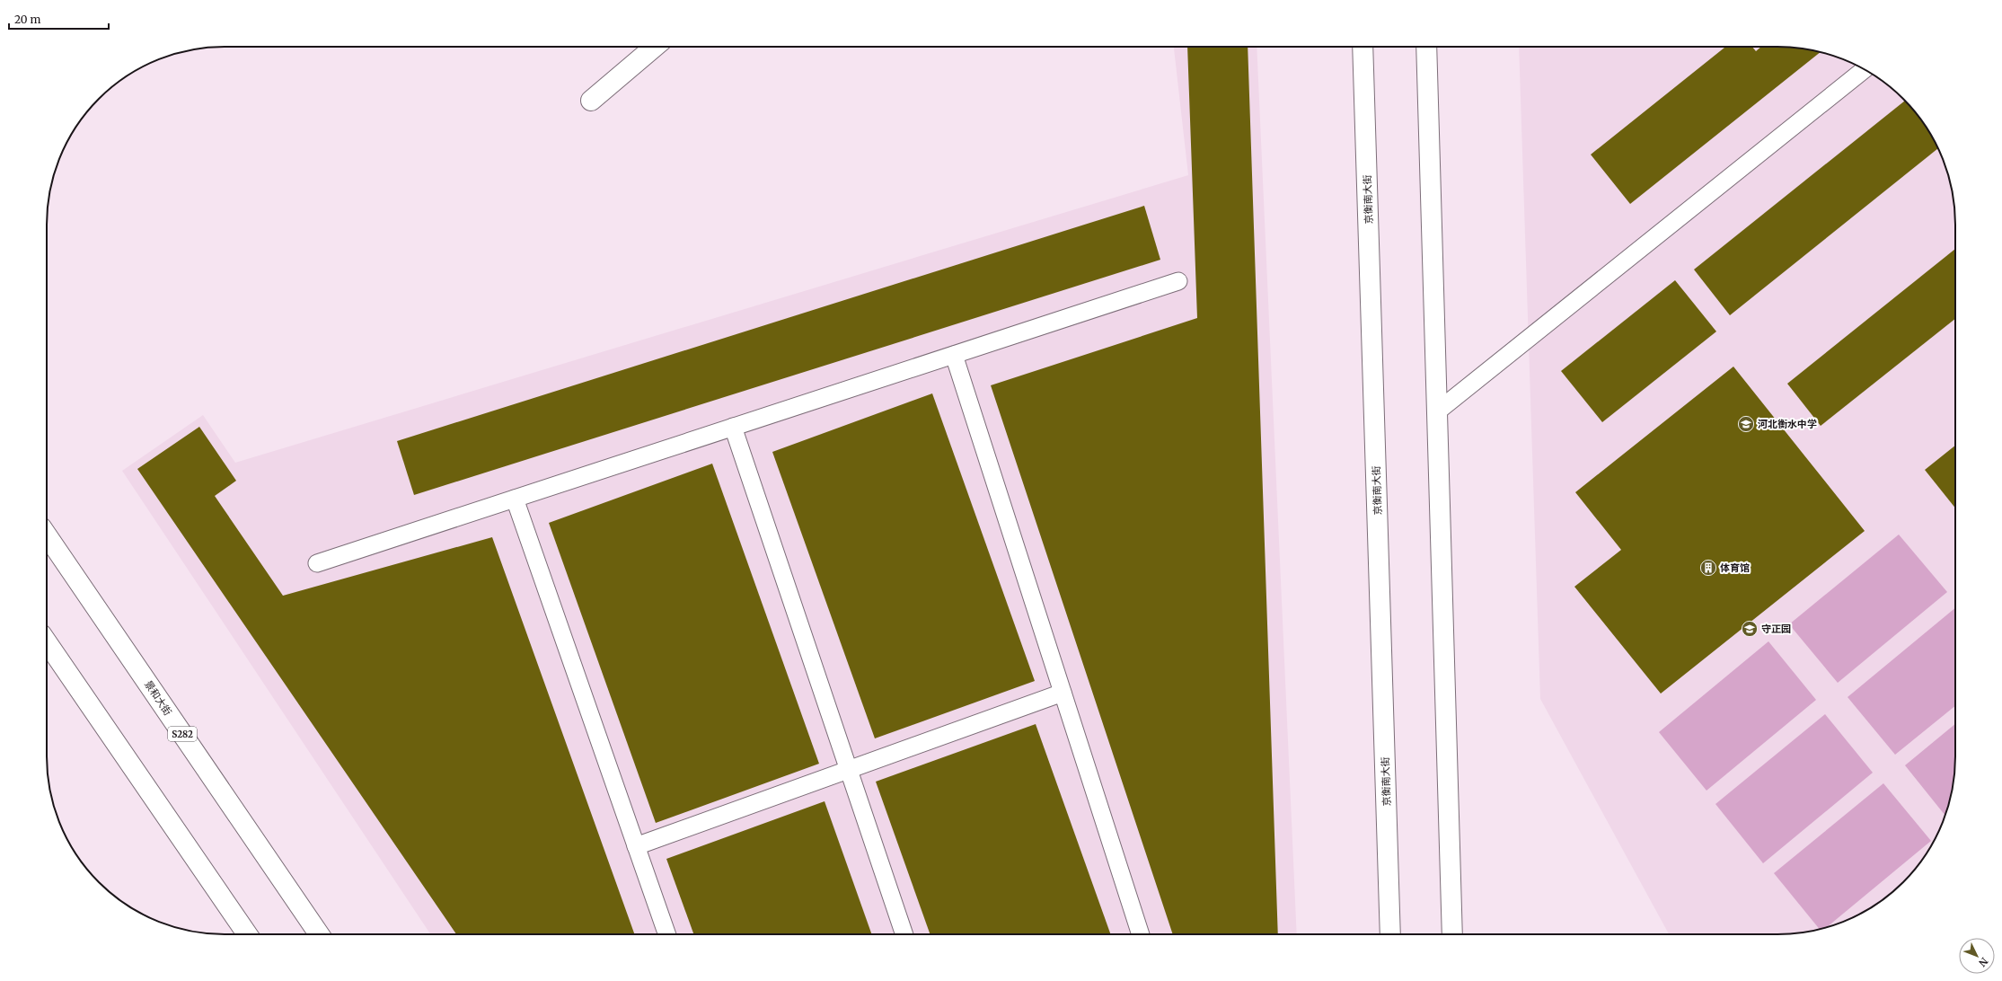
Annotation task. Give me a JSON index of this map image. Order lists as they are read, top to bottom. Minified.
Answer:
{"streets":{"main road":["京衡南大街","景和大街","S282"]},"places":{"school or university":["河北衡水中学","守正园"],"building":["体育馆"]},"scale_bar":"20 m","north":"bottom right"}
